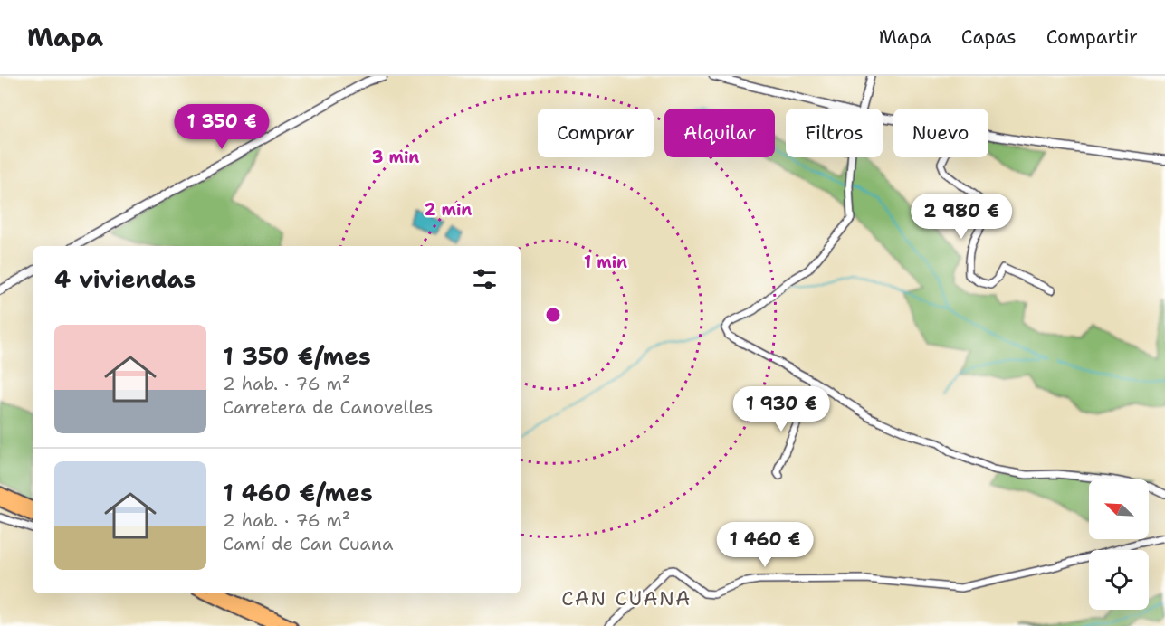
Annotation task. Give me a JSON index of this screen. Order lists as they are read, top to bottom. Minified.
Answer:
{"districts":["CAN CUANA"],"north":"top left","page":{"header":"Mapa","nav":["Mapa","Capas","Compartir"],"price":["1 350 €","2 980 €","1 930 €","1 460 €"],"chip":["Comprar","Alquilar","Filtros","Nuevo"],"heading":"4 viviendas","list":[{"name":"1 350 €/mes","note":"2 hab. · 76 m² · Carretera de Canovelles"},{"name":"1 460 €/mes","note":"2 hab. · 76 m² · Camí de Can Cuana"}]},"rings":["3 min","2 min","1 min"]}
